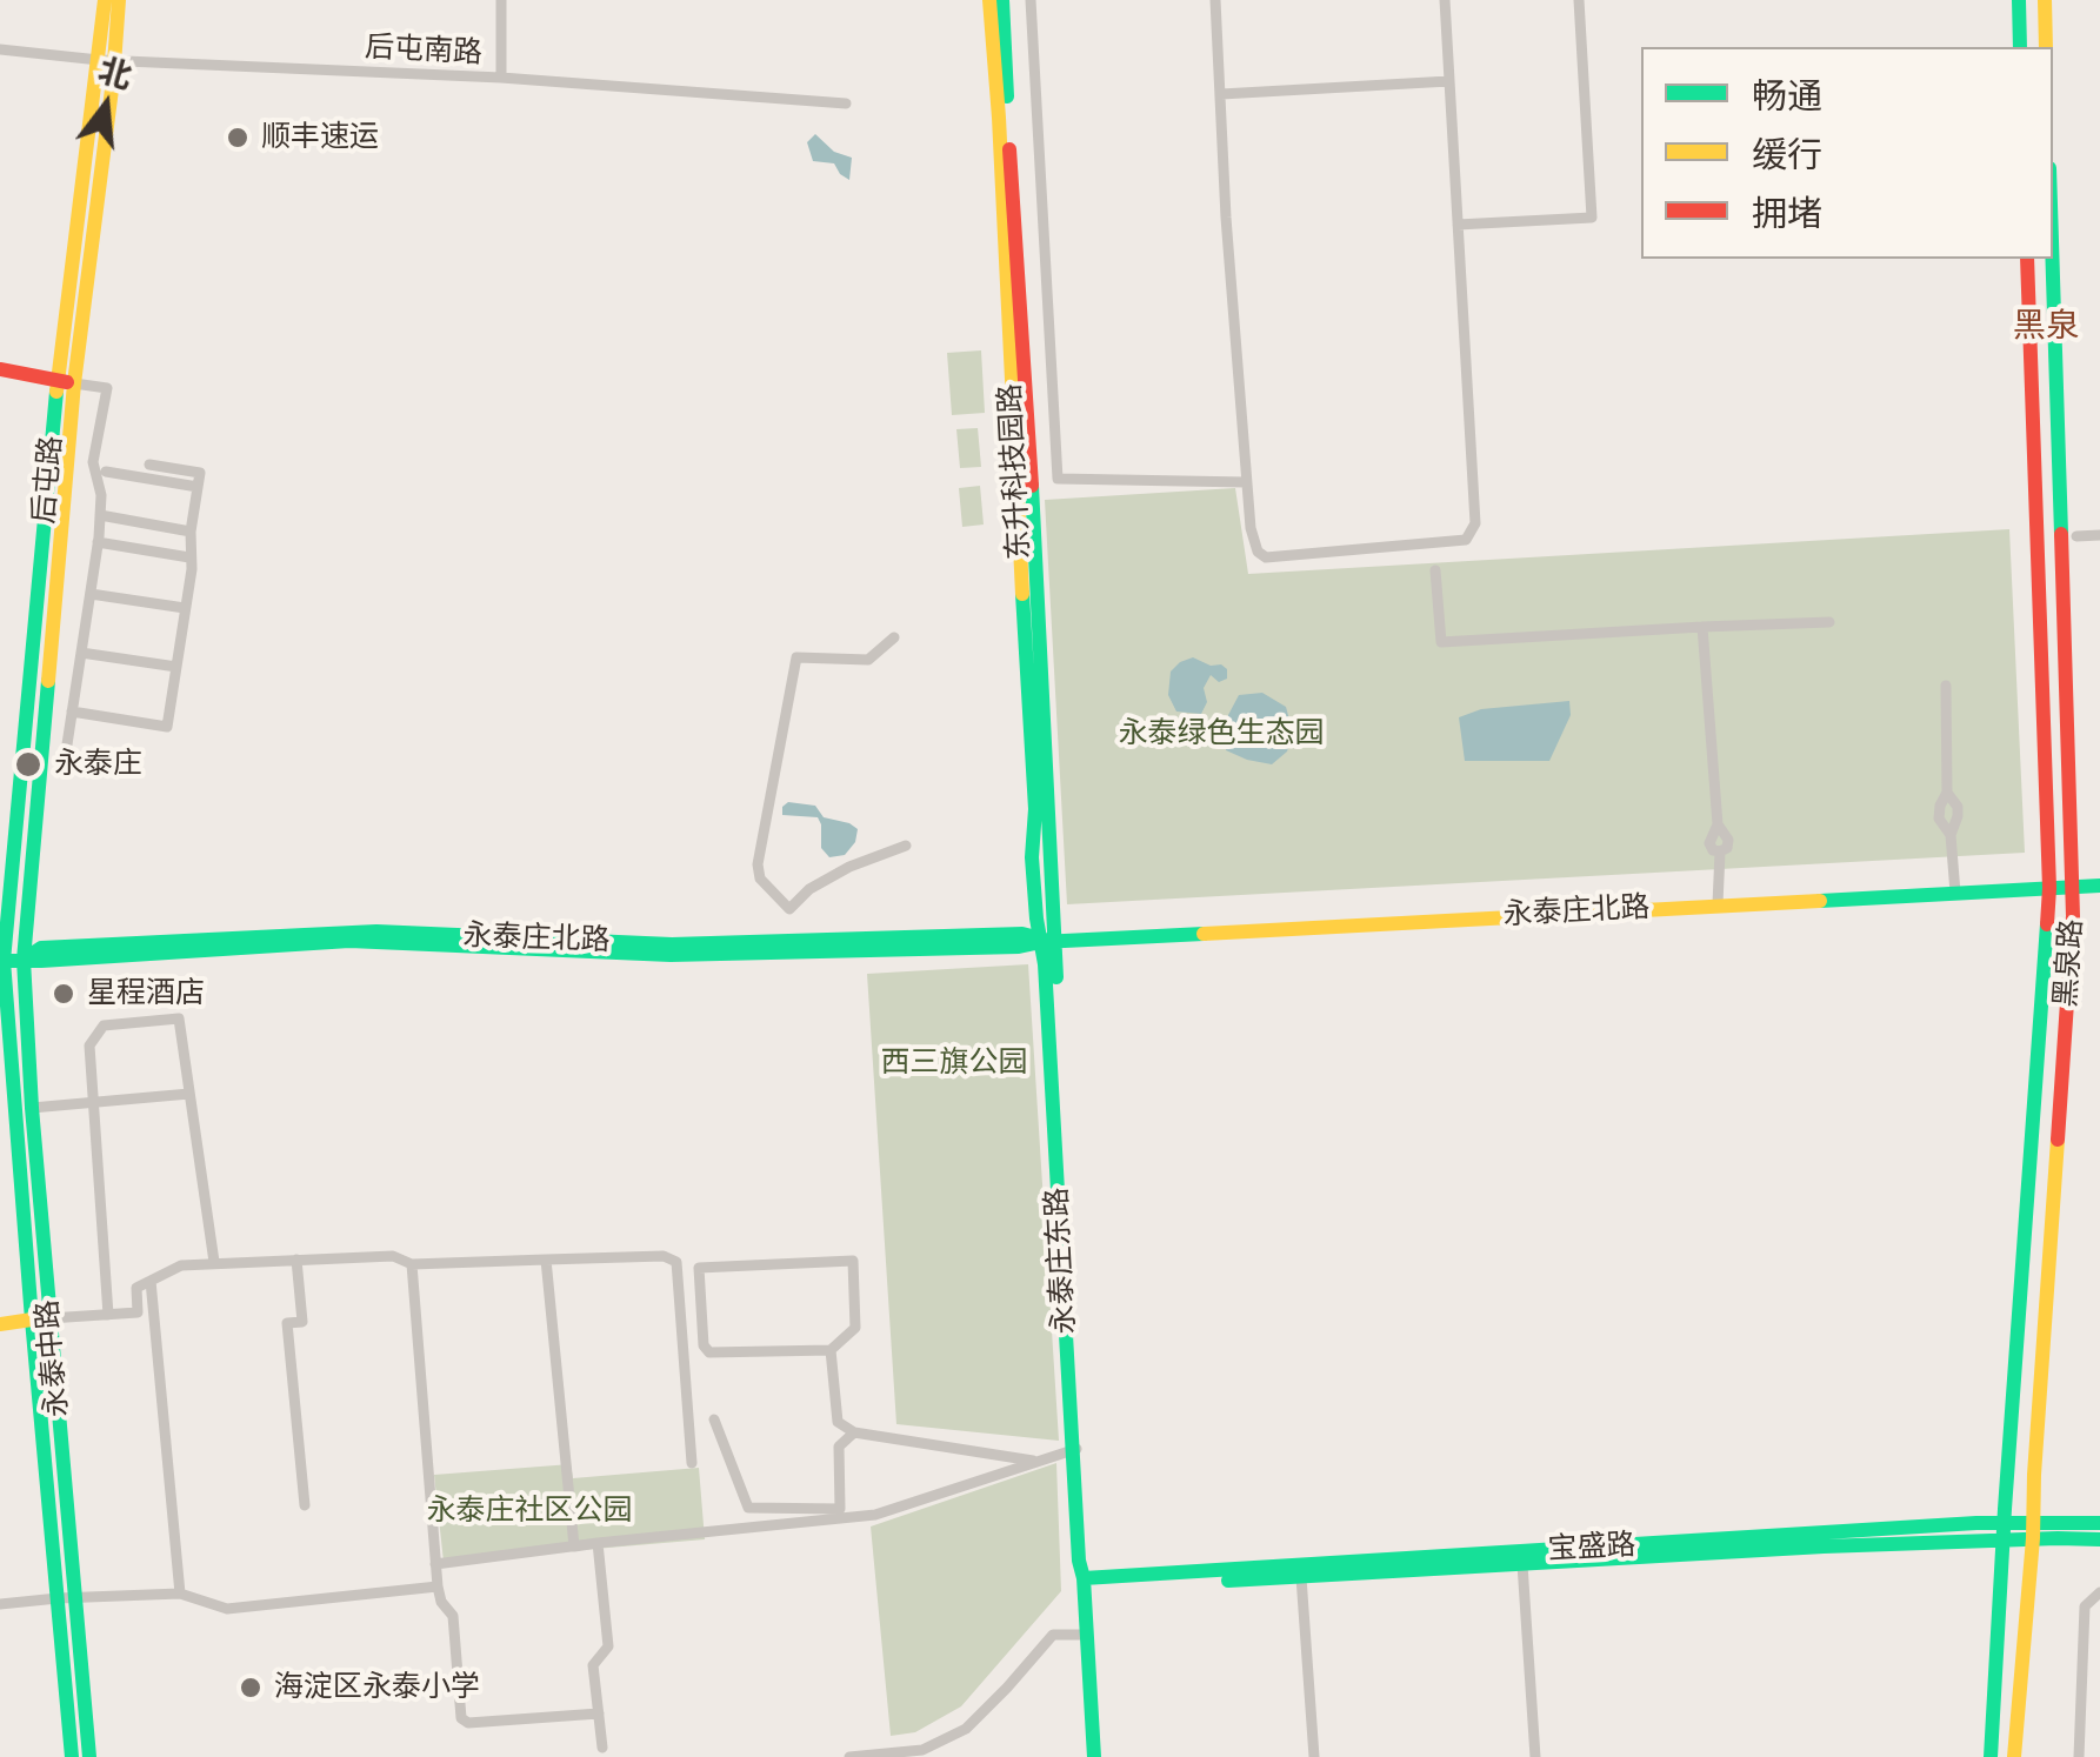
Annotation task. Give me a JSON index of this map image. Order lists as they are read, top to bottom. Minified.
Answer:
{"streets":{"street":["后屯南路","东升科技园路","后屯路","永泰庄北路","黑泉路","永泰庄东路","永泰中路","宝盛路"]},"crossings":[["后屯南路","后屯路"],["东升科技园路","永泰庄北路"],["东升科技园路","永泰庄东路"],["后屯路","永泰庄北路"],["后屯路","永泰中路"],["永泰庄北路","黑泉路"],["永泰庄北路","永泰庄东路"],["永泰庄北路","永泰中路"],["黑泉路","宝盛路"],["永泰庄东路","宝盛路"]],"districts":["黑泉"],"parks":["永泰绿色生态园","西三旗公园","永泰庄社区公园"],"places":["顺丰速运","永泰庄","星程酒店","海淀区永泰小学"],"legend":["畅通","缓行","拥堵"],"north":"top"}
